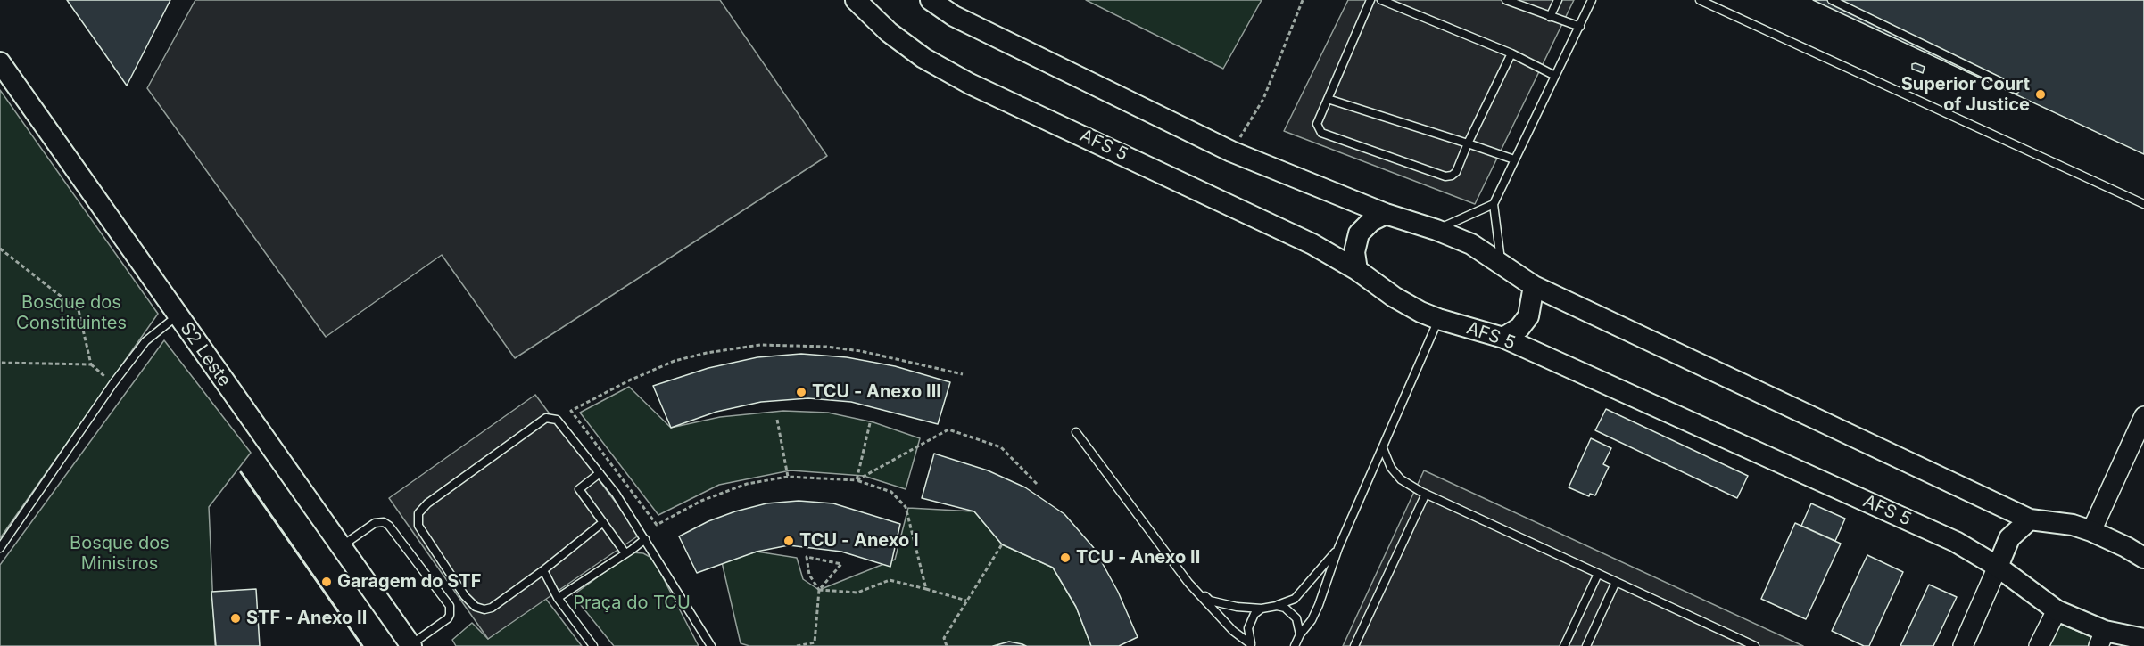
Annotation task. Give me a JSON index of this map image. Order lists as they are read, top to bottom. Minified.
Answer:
{"streets":{"main road":["AFS 5","S2 Leste"]},"parks":["Bosque dos Constituintes","Bosque dos Ministros","Praça do TCU"],"places":["Superior Court of Justice","TCU - Anexo III","TCU - Anexo I","TCU - Anexo II","Garagem do STF","STF - Anexo II"]}
